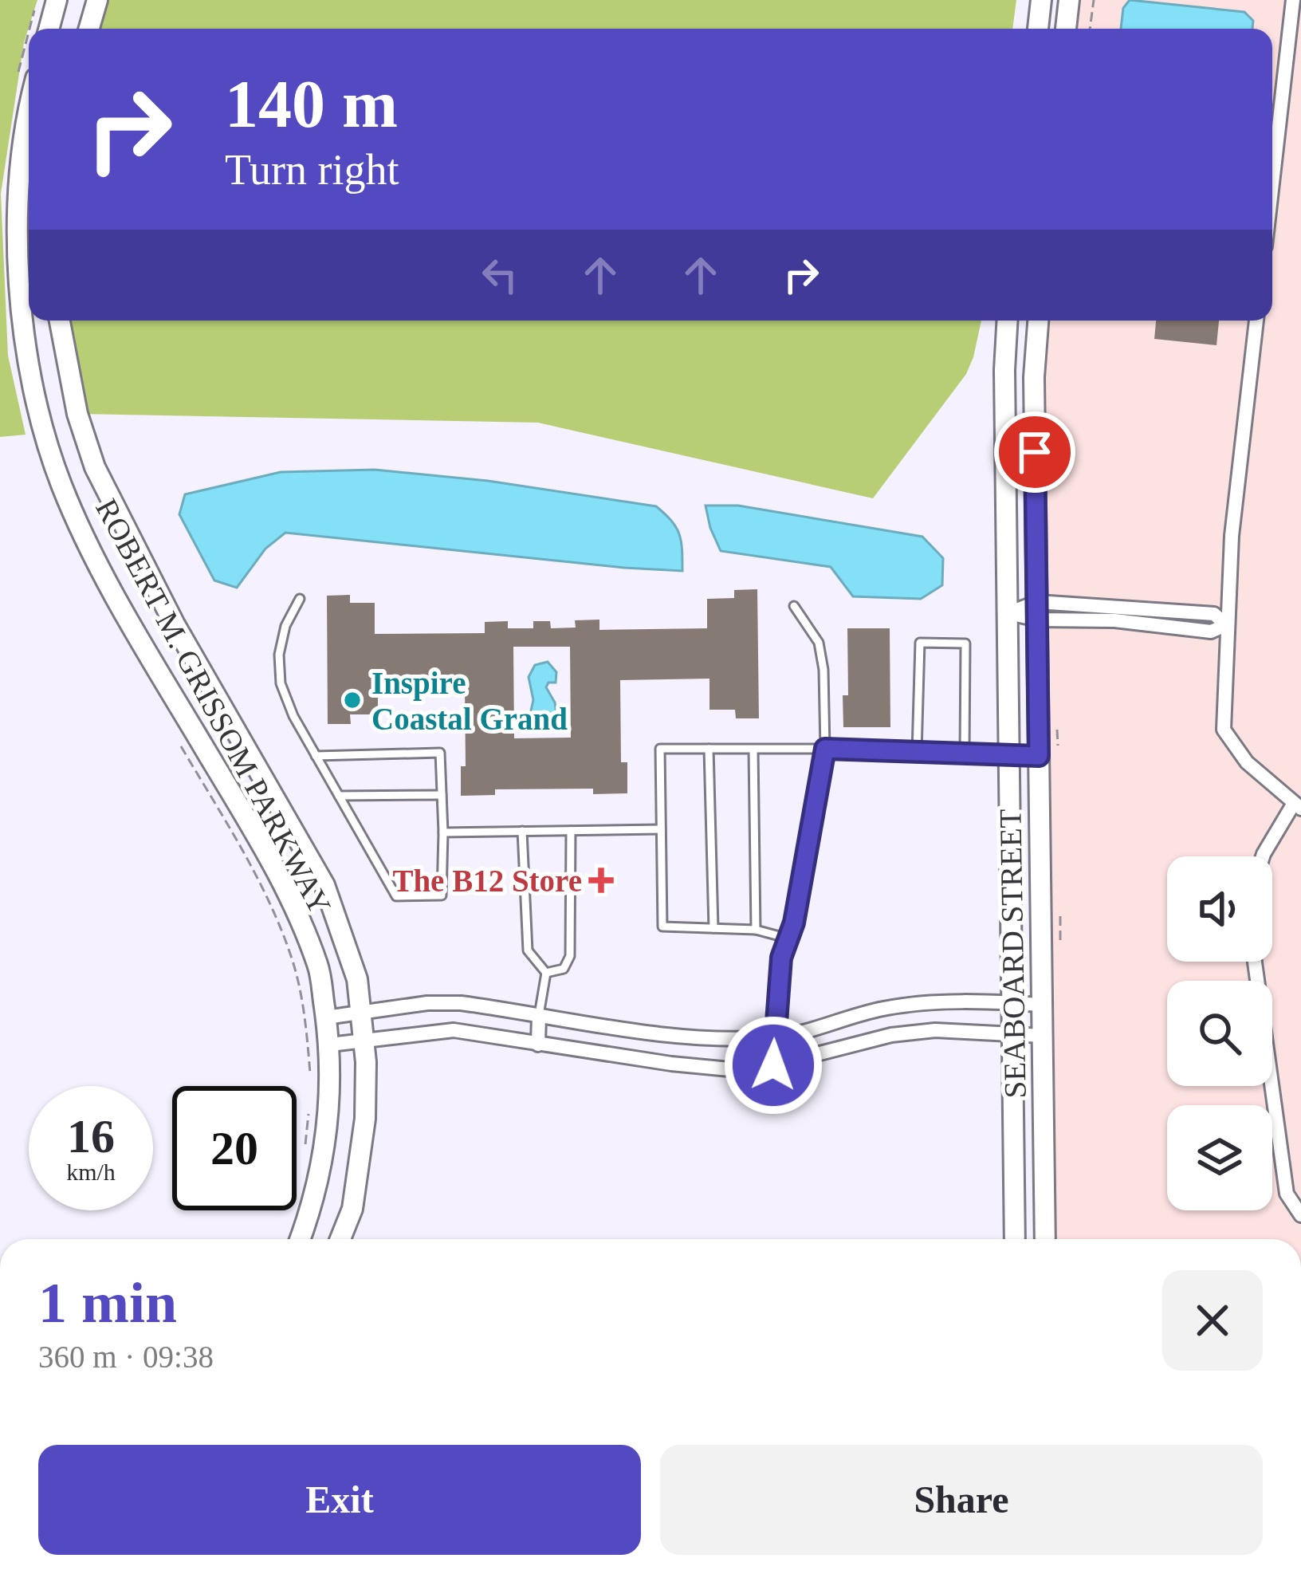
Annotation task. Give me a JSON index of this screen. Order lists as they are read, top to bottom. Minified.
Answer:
{"streets":{"main road":["ROBERT M. GRISSOM PARKWAY","SEABOARD STREET"]},"places":{"other":["Inspire Coastal Grand"],"health":["The B12 Store"]},"page":{"turn":["140 m","Turn right"],"speed":"16 km/h","limit":"20","heading":["1 min","360 m · 09:38"],"buttons":["Exit","Share"]}}
